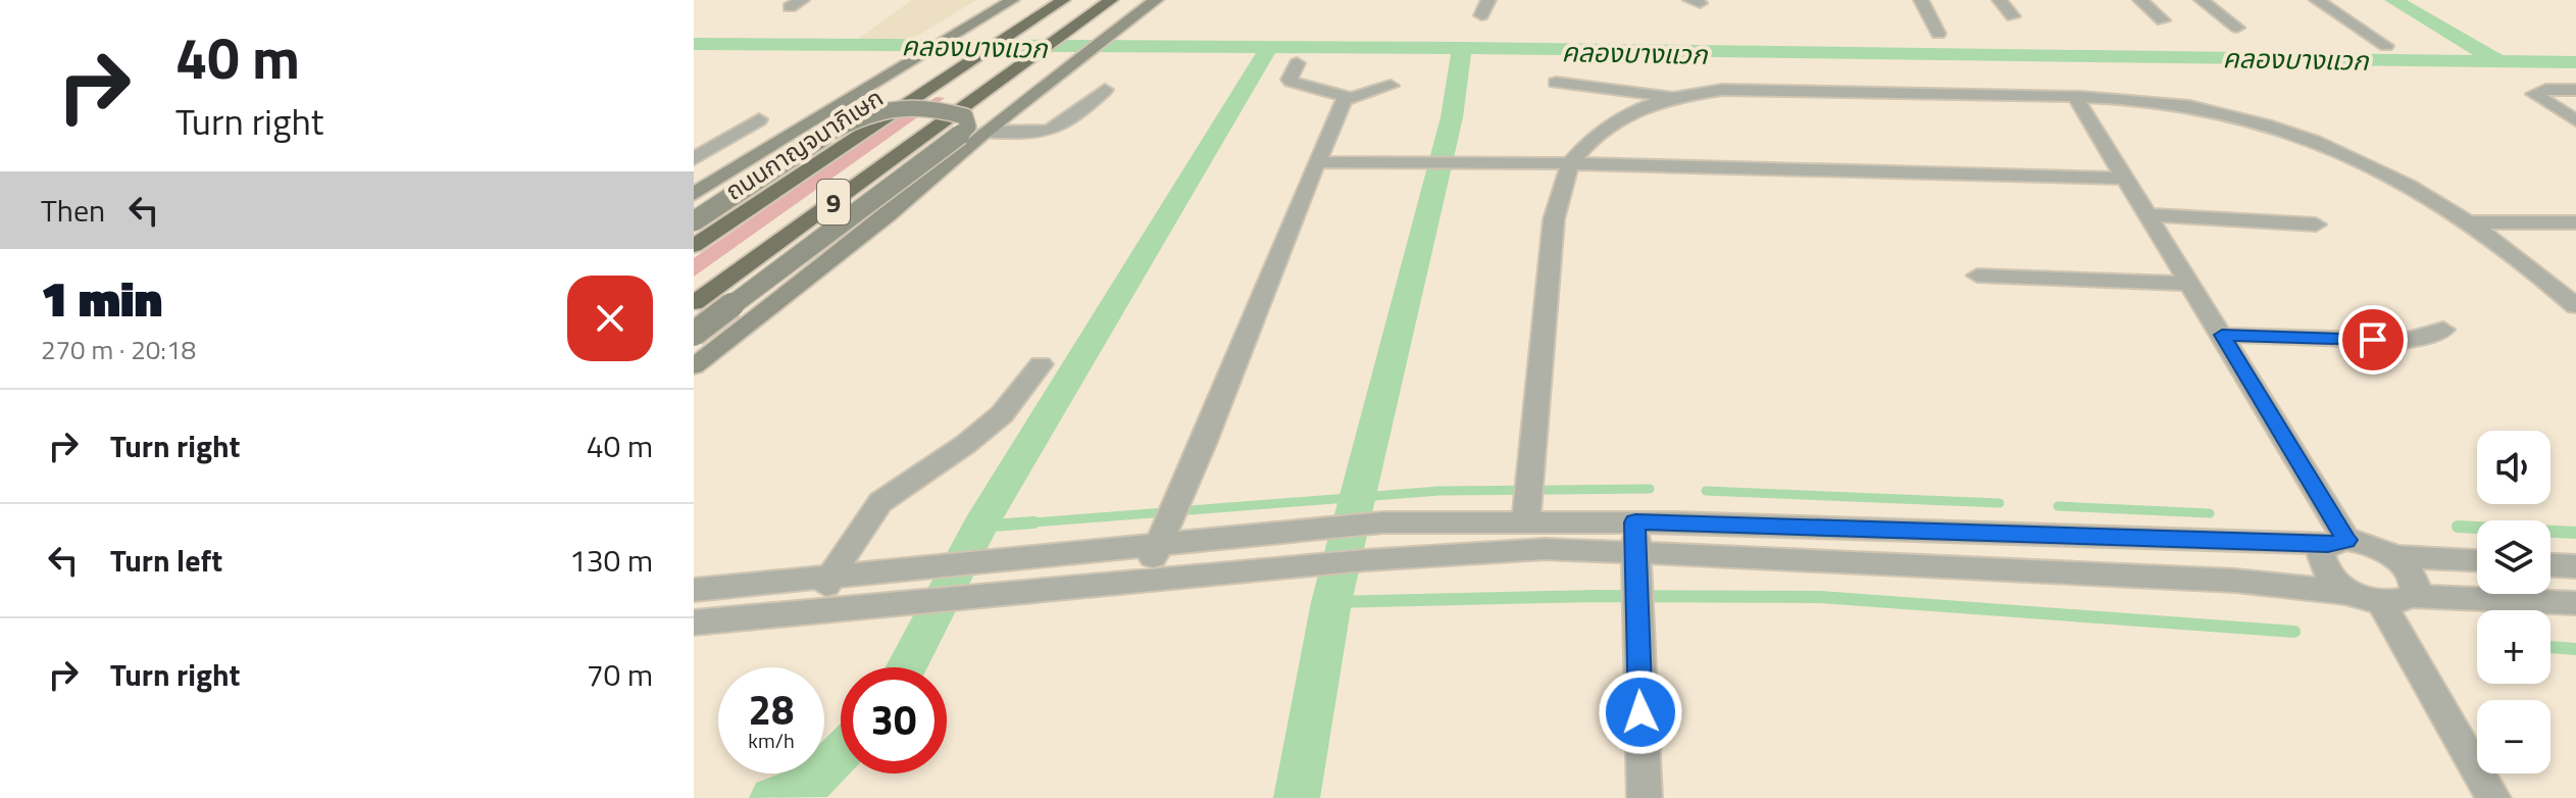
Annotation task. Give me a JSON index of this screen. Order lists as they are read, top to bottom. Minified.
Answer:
{"streets":{"highway":["ถนนกาญจนาภิเษก","9"]},"water":["คลองบางแวก"],"page":{"turn":["40 m","Turn right"],"then":"Then","heading":["1 min","270 m · 20:18"],"list":[{"name":"Turn right","value":"40 m"},{"name":"Turn left","value":"130 m"},{"name":"Turn right","value":"70 m"}],"map_buttons":["+","−"],"speed":"28 km/h","limit":"30"}}
